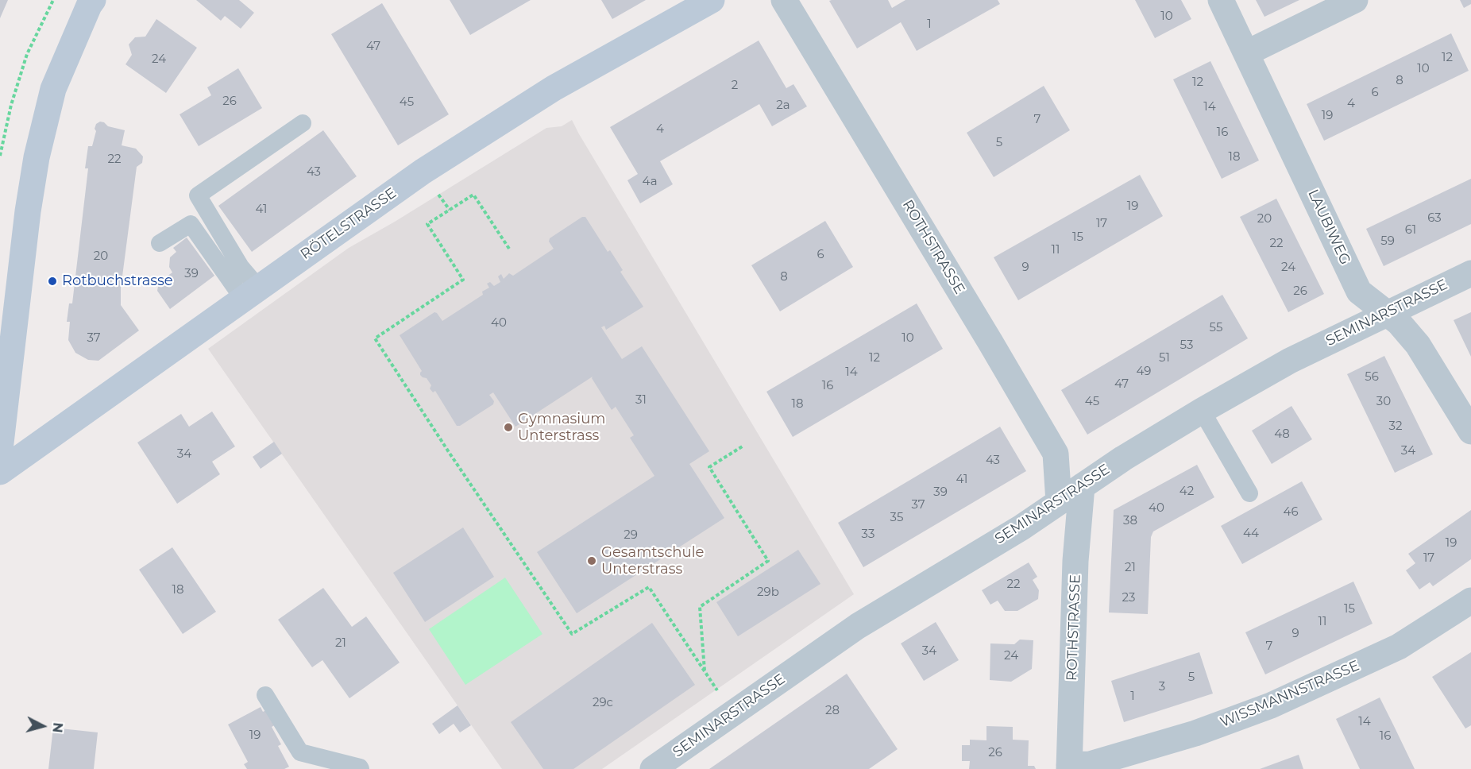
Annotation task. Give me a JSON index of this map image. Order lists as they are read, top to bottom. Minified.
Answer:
{"streets":{"street":["RÖTELSTRASSE","LAUBIWEG","ROTHSTRASSE","SEMINARSTRASSE","WISSMANNSTRASSE"]},"crossings":[["LAUBIWEG","SEMINARSTRASSE"],["ROTHSTRASSE","SEMINARSTRASSE"],["ROTHSTRASSE","WISSMANNSTRASSE"]],"places":["Rotbuchstrasse","Gymnasium Unterstrass","Gesamtschule Unterstrass"],"house_numbers":["10","1","47","12","24","10","8","12","2","6","26","45","4","2a","14","19","7","4","16","5","18","22","43","4a","19","41","63","20","17","61","15","59","22","11","6","20","9","24","39","8","26","40","55","37","10","53","12","51","49","14","56","47","16","31","45","30","18","32","48","34","34","43","41","42","39","37","40","46","35","38","44","33","29","19","17","21","22","18","29b","23","15","11","9","21","7","34","24","5","3","1","29c","28","14","19","16","26"],"north":"right"}
